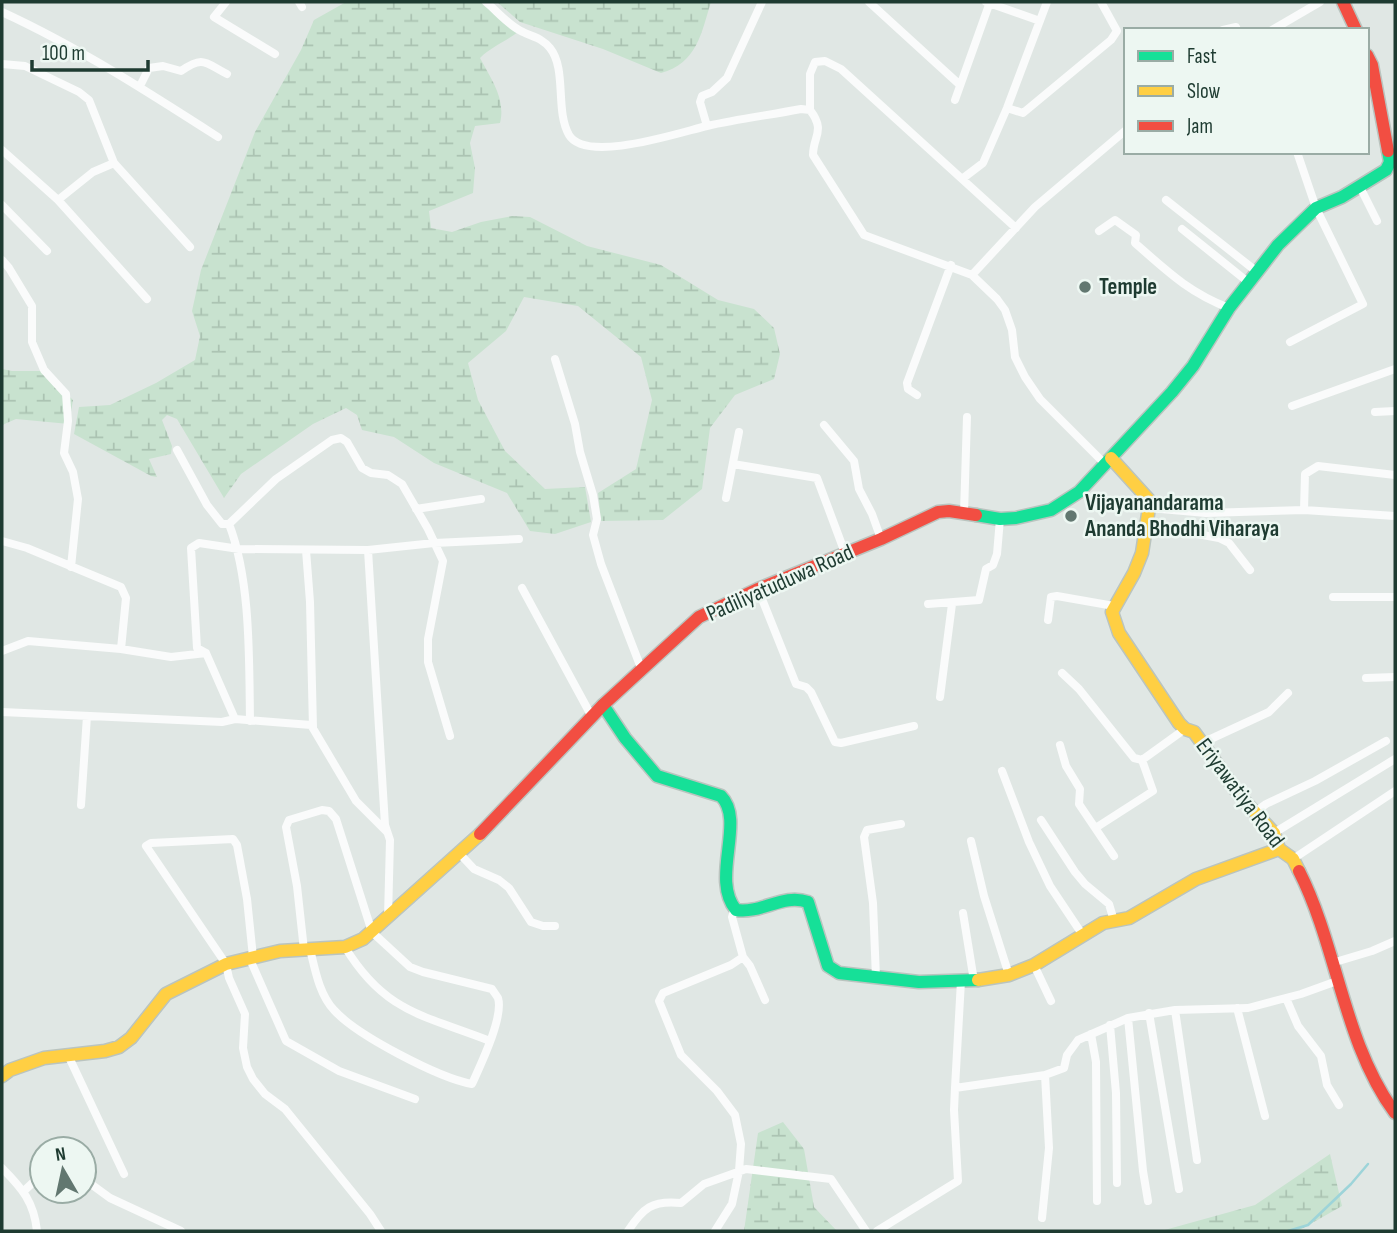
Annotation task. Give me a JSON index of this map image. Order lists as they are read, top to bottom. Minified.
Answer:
{"streets":{"street":["Padiliyatuduwa Road","Eriyawatiya Road"]},"places":["Temple","Vijayanandarama Ananda Bhodhi Viharaya"],"legend":["Fast","Slow","Jam"],"scale_bar":"100 m","north":"top"}
